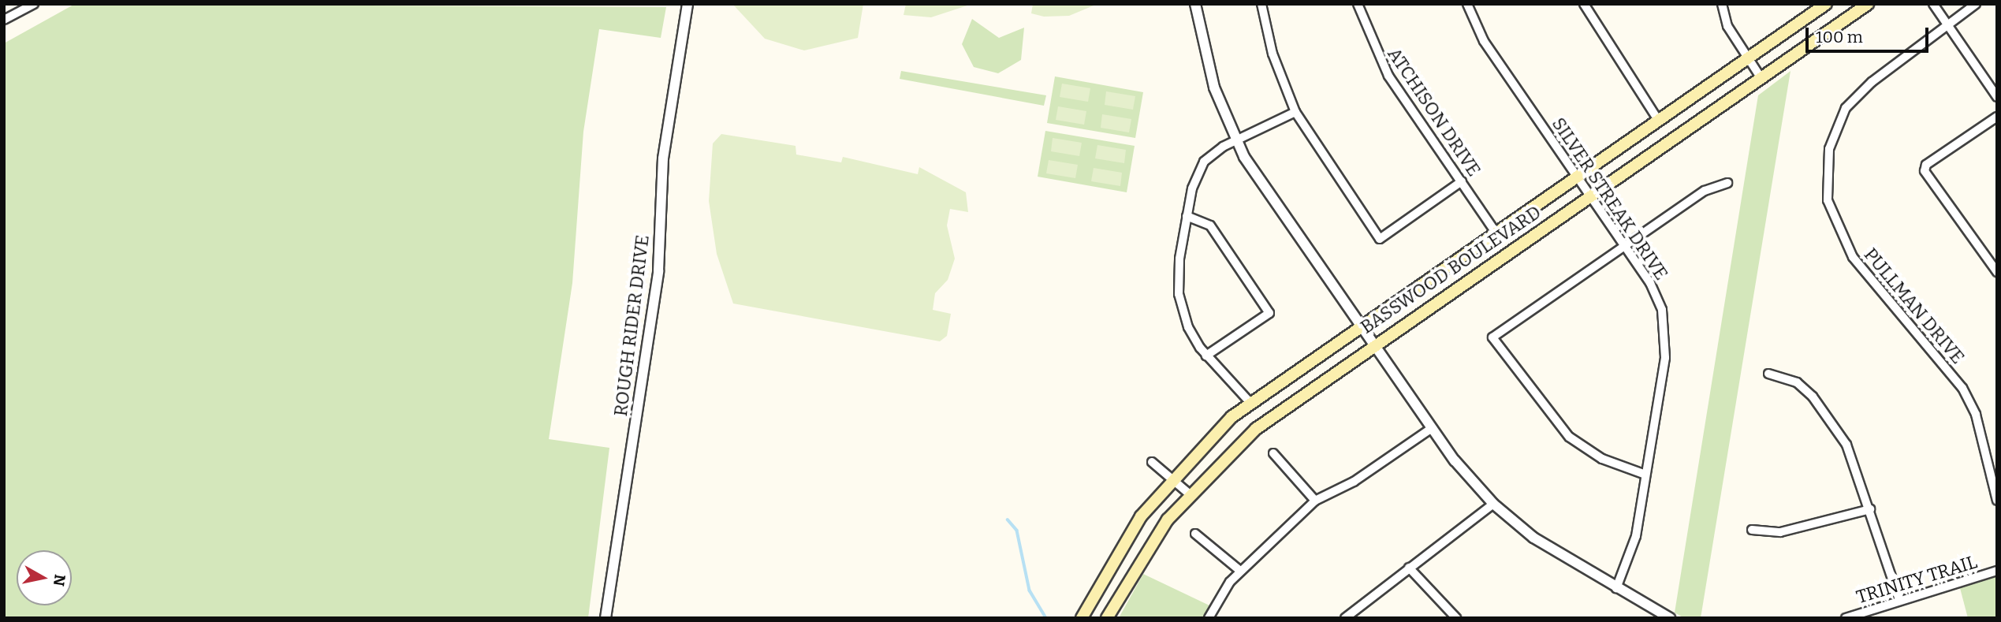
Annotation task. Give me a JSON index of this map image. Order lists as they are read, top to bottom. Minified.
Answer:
{"streets":{"main road":["BASSWOOD BOULEVARD"],"street":["ATCHISON DRIVE","SILVER STREAK DRIVE","PULLMAN DRIVE","ROUGH RIDER DRIVE","TRINITY TRAIL"]},"crossings":[["ATCHISON DRIVE","BASSWOOD BOULEVARD"],["SILVER STREAK DRIVE","BASSWOOD BOULEVARD"]],"scale_bar":"100 m","north":"right"}
